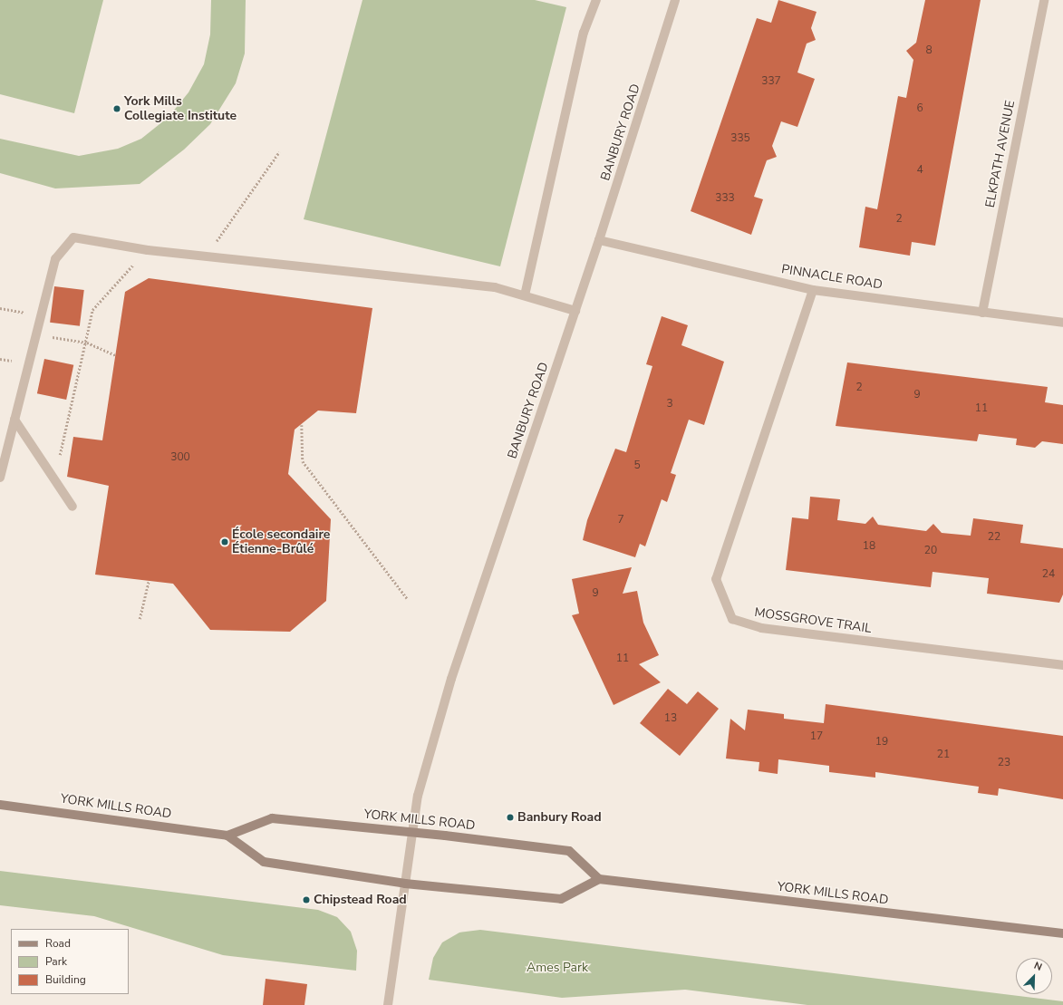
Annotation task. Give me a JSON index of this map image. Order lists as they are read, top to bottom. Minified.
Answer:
{"streets":{"main road":["YORK MILLS ROAD"],"street":["BANBURY ROAD","ELKPATH AVENUE","PINNACLE ROAD","MOSSGROVE TRAIL"]},"crossings":[["BANBURY ROAD","PINNACLE ROAD"],["BANBURY ROAD","YORK MILLS ROAD"],["ELKPATH AVENUE","PINNACLE ROAD"],["PINNACLE ROAD","MOSSGROVE TRAIL"]],"parks":["Ames Park"],"places":["York Mills Collegiate Institute","École secondaire Étienne-Brûlé","Banbury Road","Chipstead Road"],"house_numbers":["8","337","6","335","4","333","2","2","9","3","11","300","5","7","22","18","20","24","9","11","13","17","19","21","23"],"legend":["Road","Park","Building"],"north":"top right"}
